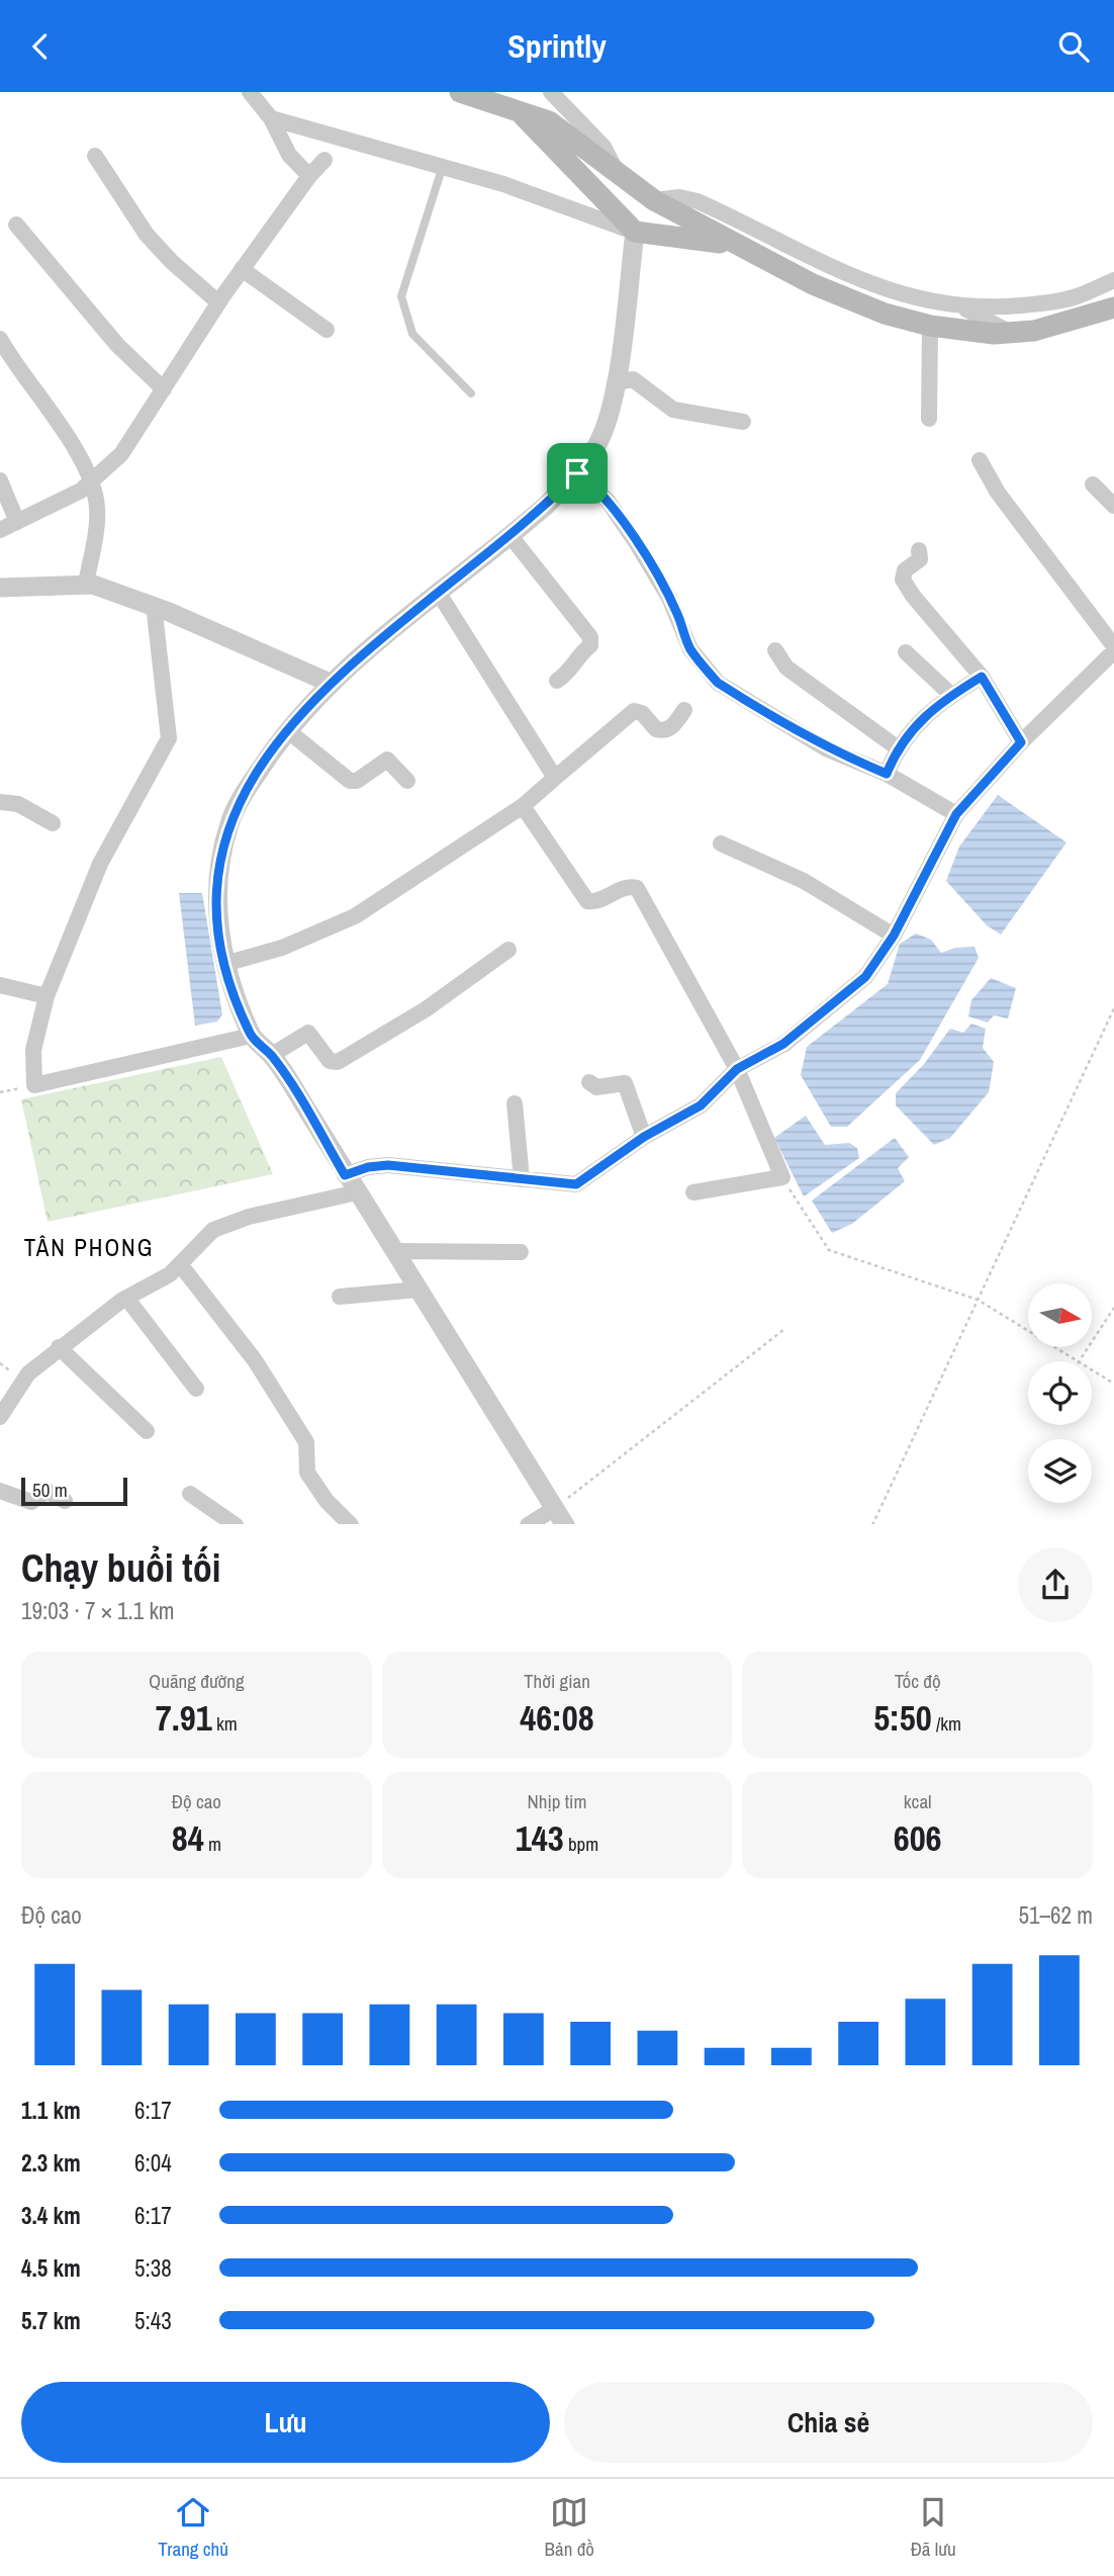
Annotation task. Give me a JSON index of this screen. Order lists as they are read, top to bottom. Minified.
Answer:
{"districts":["TÂN PHONG"],"scale_bar":"50 m","north":"right","page":{"header":"Sprintly","scale":"50 m","heading":["Chạy buổi tối","19:03 · 7 × 1.1 km"],"stats":[["Quãng đường","7.91 km"],["Thời gian","46:08"],["Tốc độ","5:50 /km"],["Độ cao","84 m"],["Nhịp tim","143 bpm"],["kcal","606"]],"chart":["Độ cao","51–62 m"],"list":[{"name":"1.1 km","note":"6:17"},{"name":"2.3 km","note":"6:04"},{"name":"3.4 km","note":"6:17"},{"name":"4.5 km","note":"5:38"},{"name":"5.7 km","note":"5:43"}],"buttons":["Lưu","Chia sẻ"],"tabs":["Trang chủ","Bản đồ","Đã lưu"]}}
